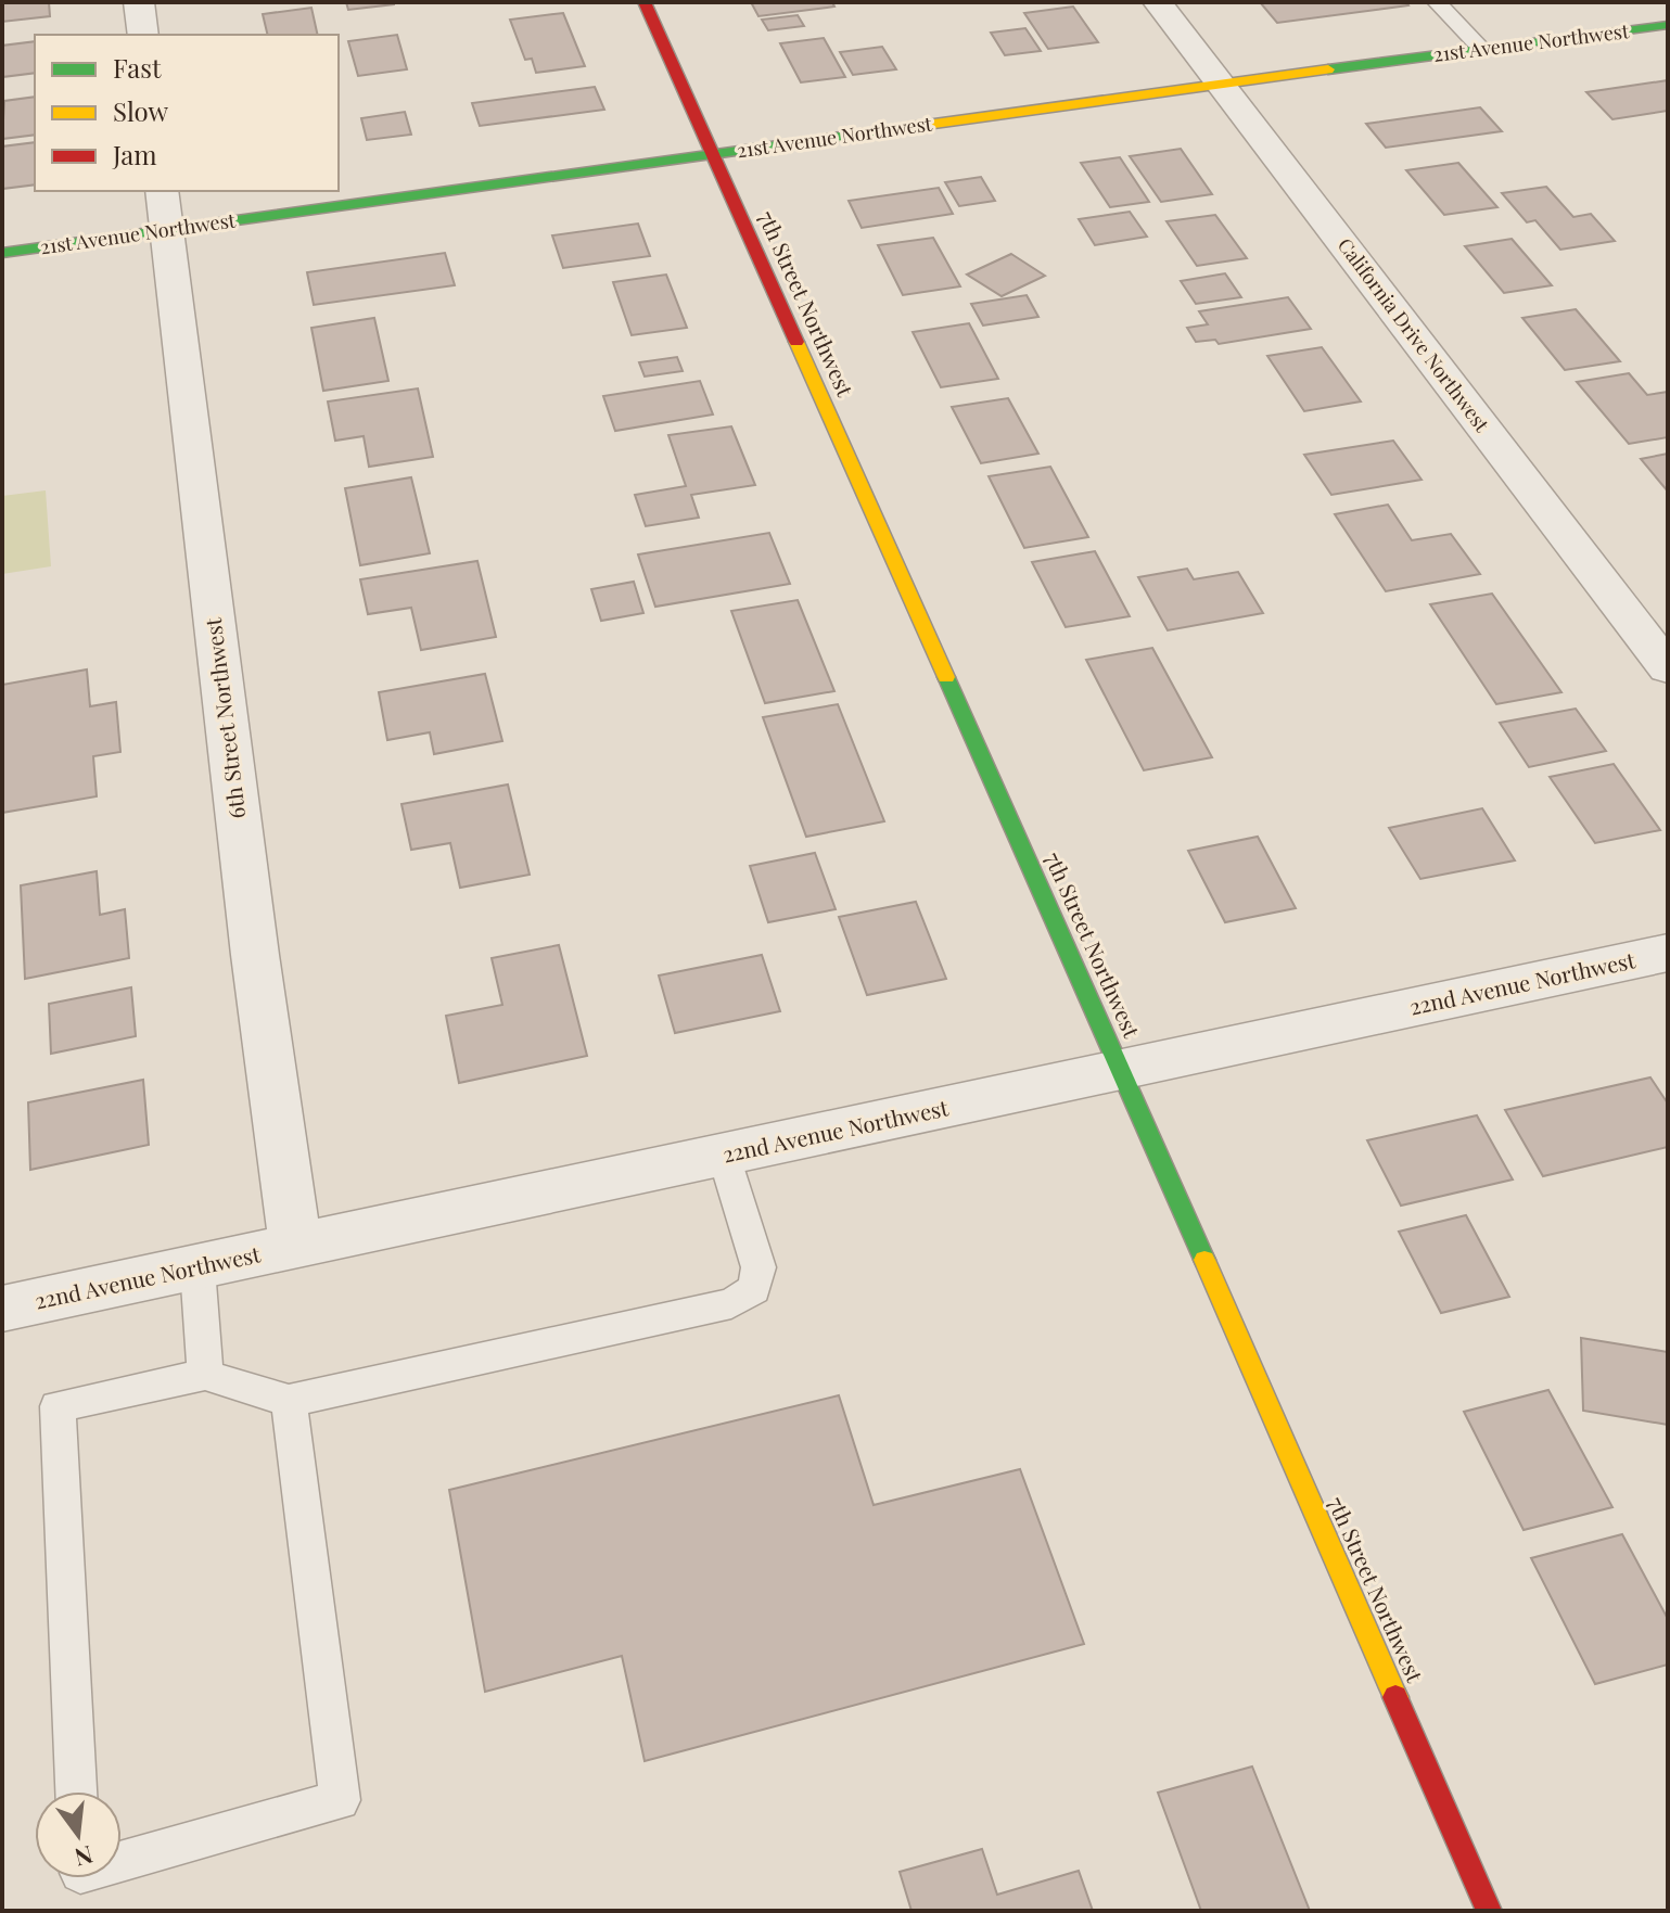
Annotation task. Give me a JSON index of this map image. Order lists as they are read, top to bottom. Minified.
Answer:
{"streets":{"street":["21st Avenue Northwest","7th Street Northwest","California Drive Northwest","6th Street Northwest","22nd Avenue Northwest"]},"crossings":[["21st Avenue Northwest","7th Street Northwest"],["21st Avenue Northwest","California Drive Northwest"],["21st Avenue Northwest","6th Street Northwest"],["7th Street Northwest","22nd Avenue Northwest"],["6th Street Northwest","22nd Avenue Northwest"]],"legend":["Fast","Slow","Jam"],"north":"bottom"}
